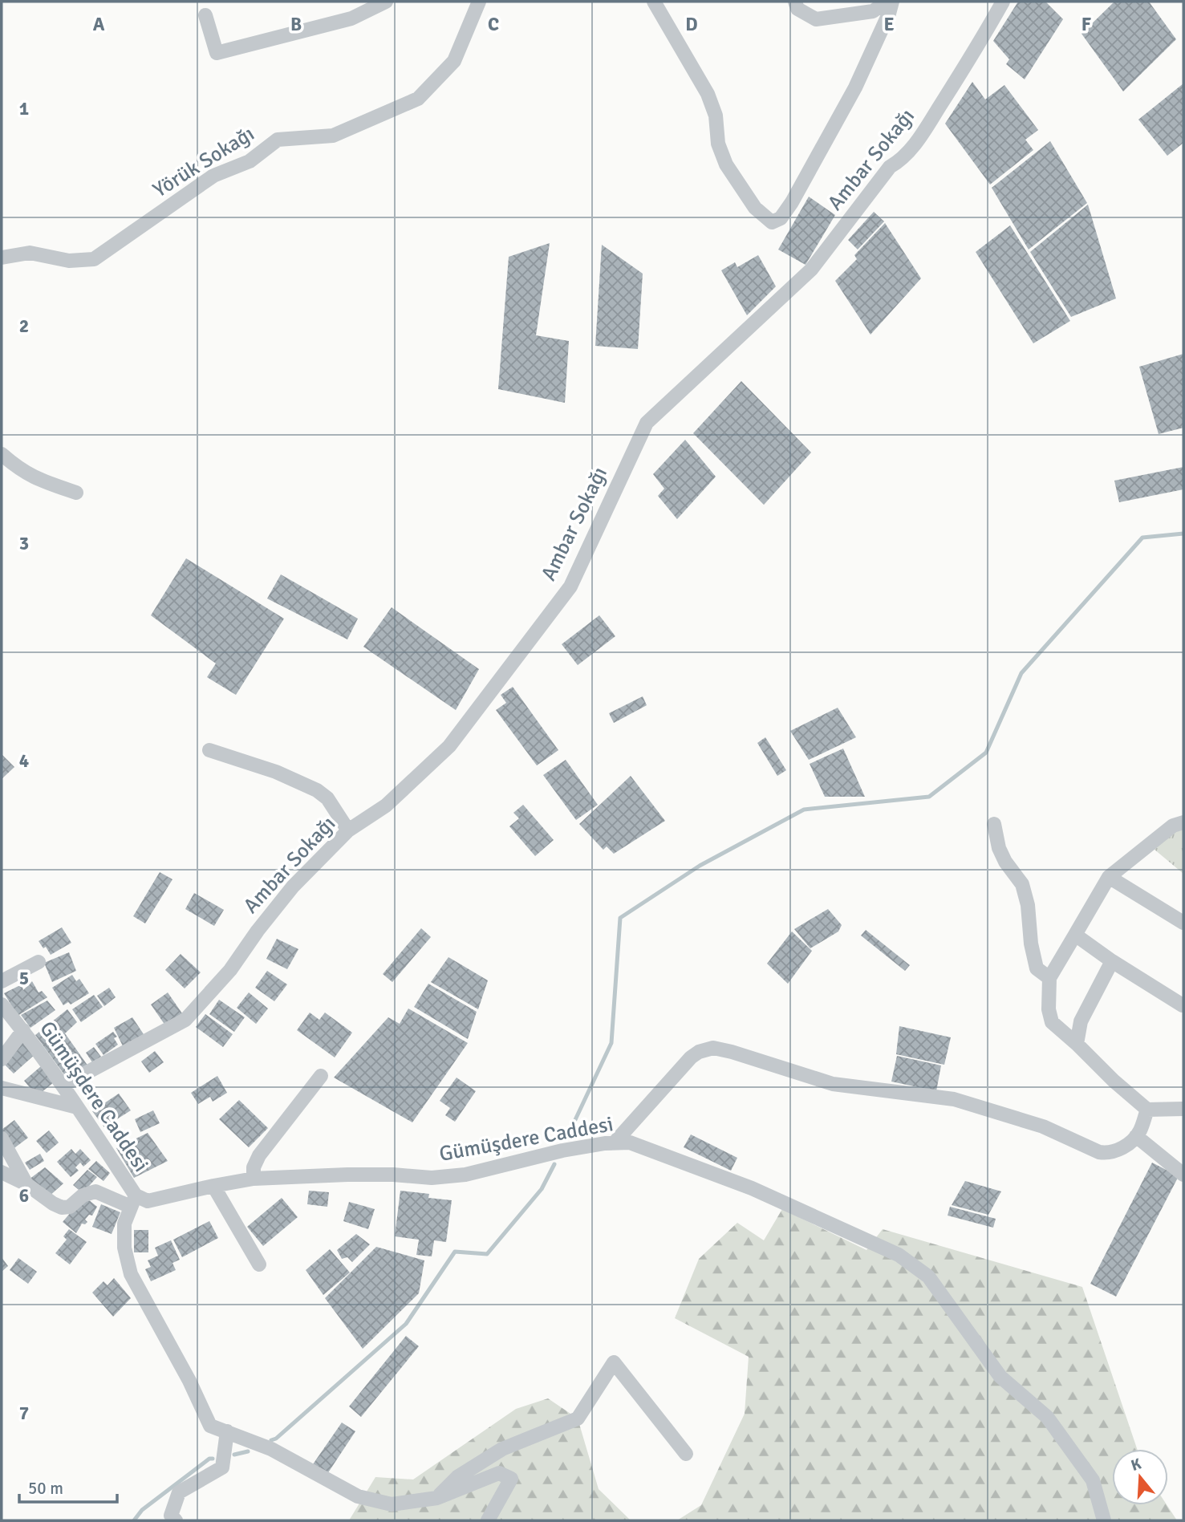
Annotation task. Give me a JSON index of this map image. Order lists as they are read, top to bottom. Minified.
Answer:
{"streets":{"street":["Ambar Sokağı","Yörük Sokağı","Gümüşdere Caddesi"]},"crossings":[["Ambar Sokağı","Gümüşdere Caddesi"]],"scale_bar":"50 m","north":"top","grid":{"columns":["A","B","C","D","E","F"],"rows":["1","2","3","4","5","6","7"]}}
